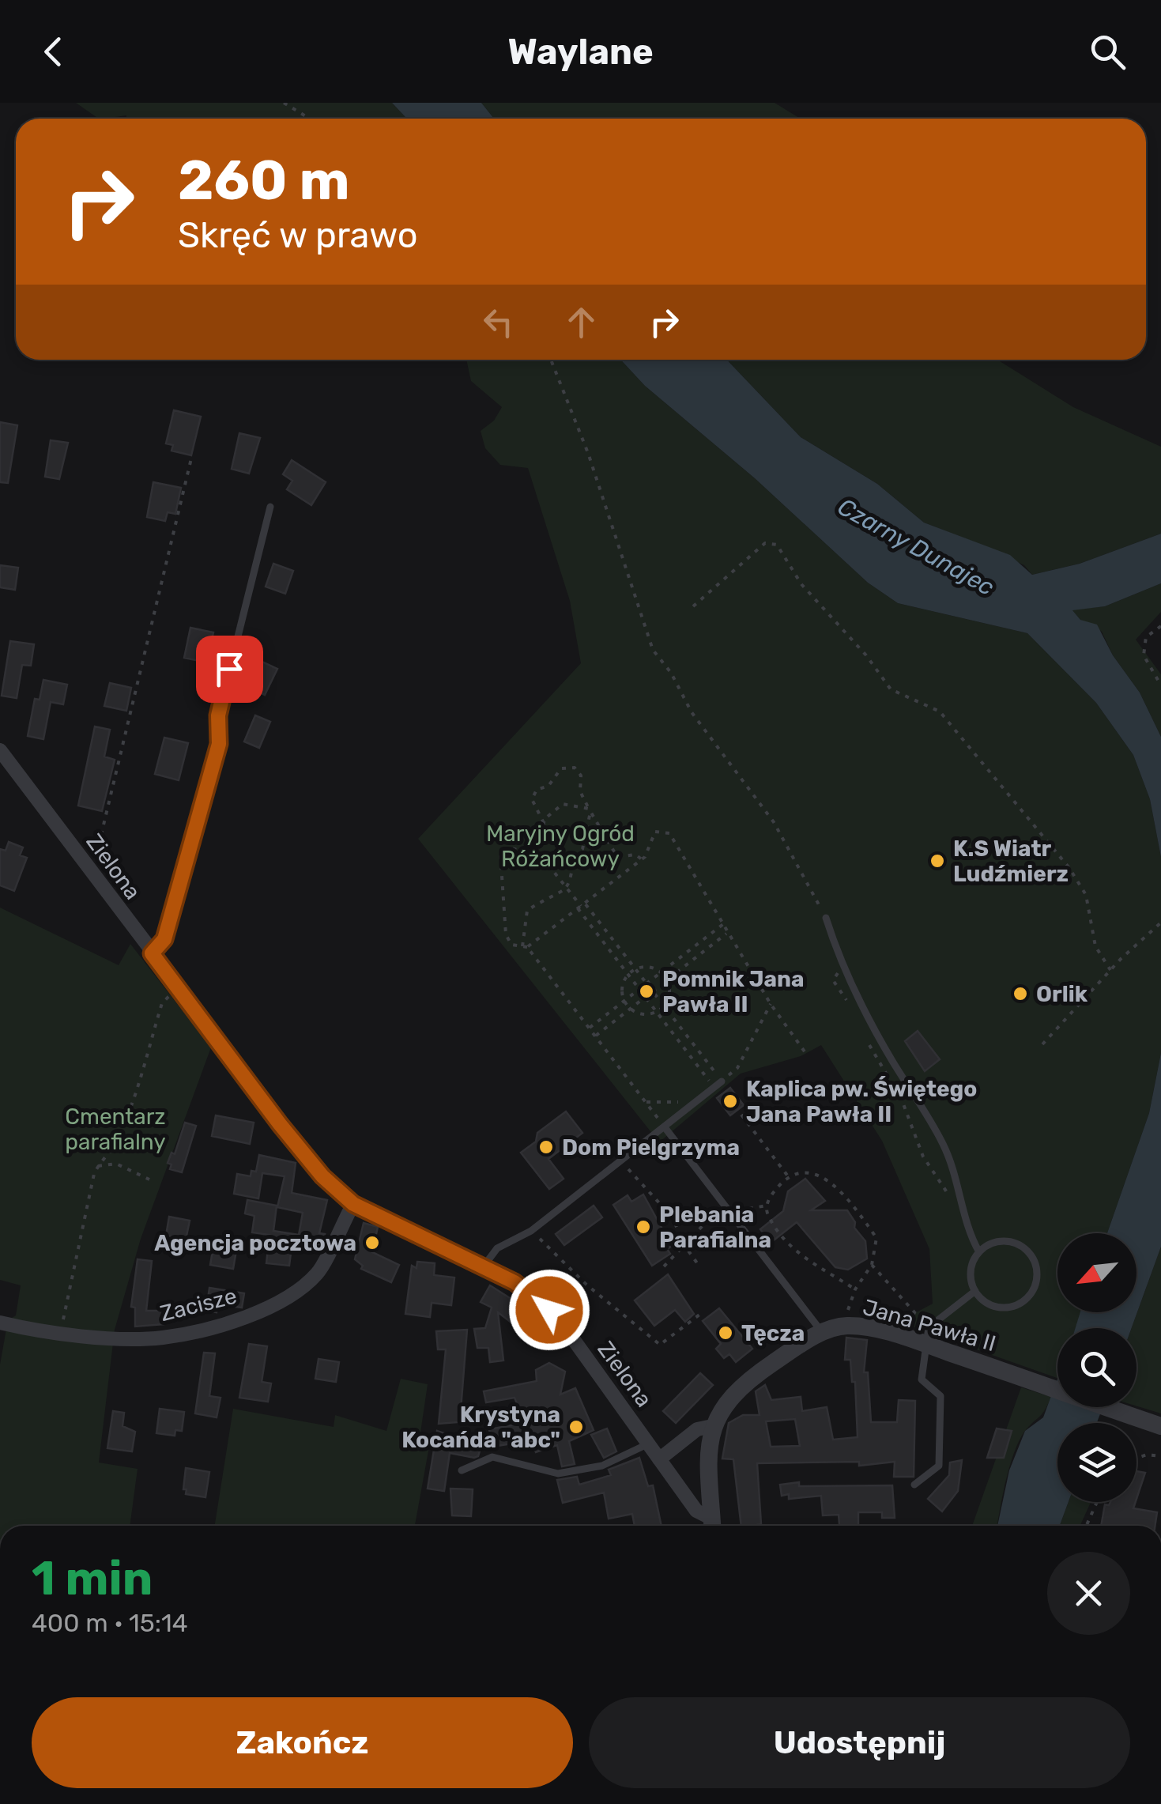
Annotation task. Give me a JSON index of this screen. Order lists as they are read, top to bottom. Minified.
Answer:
{"streets":{"street":["Zielona","Zacisze","Jana Pawła II"]},"crossings":[["Zielona","Zacisze"],["Zielona","Jana Pawła II"]],"water":["Czarny Dunajec"],"parks":["Maryjny Ogród Różańcowy","Cmentarz parafialny"],"places":["K.S Wiatr Ludźmierz","Pomnik Jana Pawła II","Orlik","Kaplica pw. Świętego Jana Pawła II","Dom Pielgrzyma","Plebania Parafialna","Agencja pocztowa","Tęcza","Krystyna Kocańda \"abc\""],"north":"bottom left","page":{"header":"Waylane","turn":["260 m","Skręć w prawo"],"heading":["1 min","400 m · 15:14"],"buttons":["Zakończ","Udostępnij"]}}
